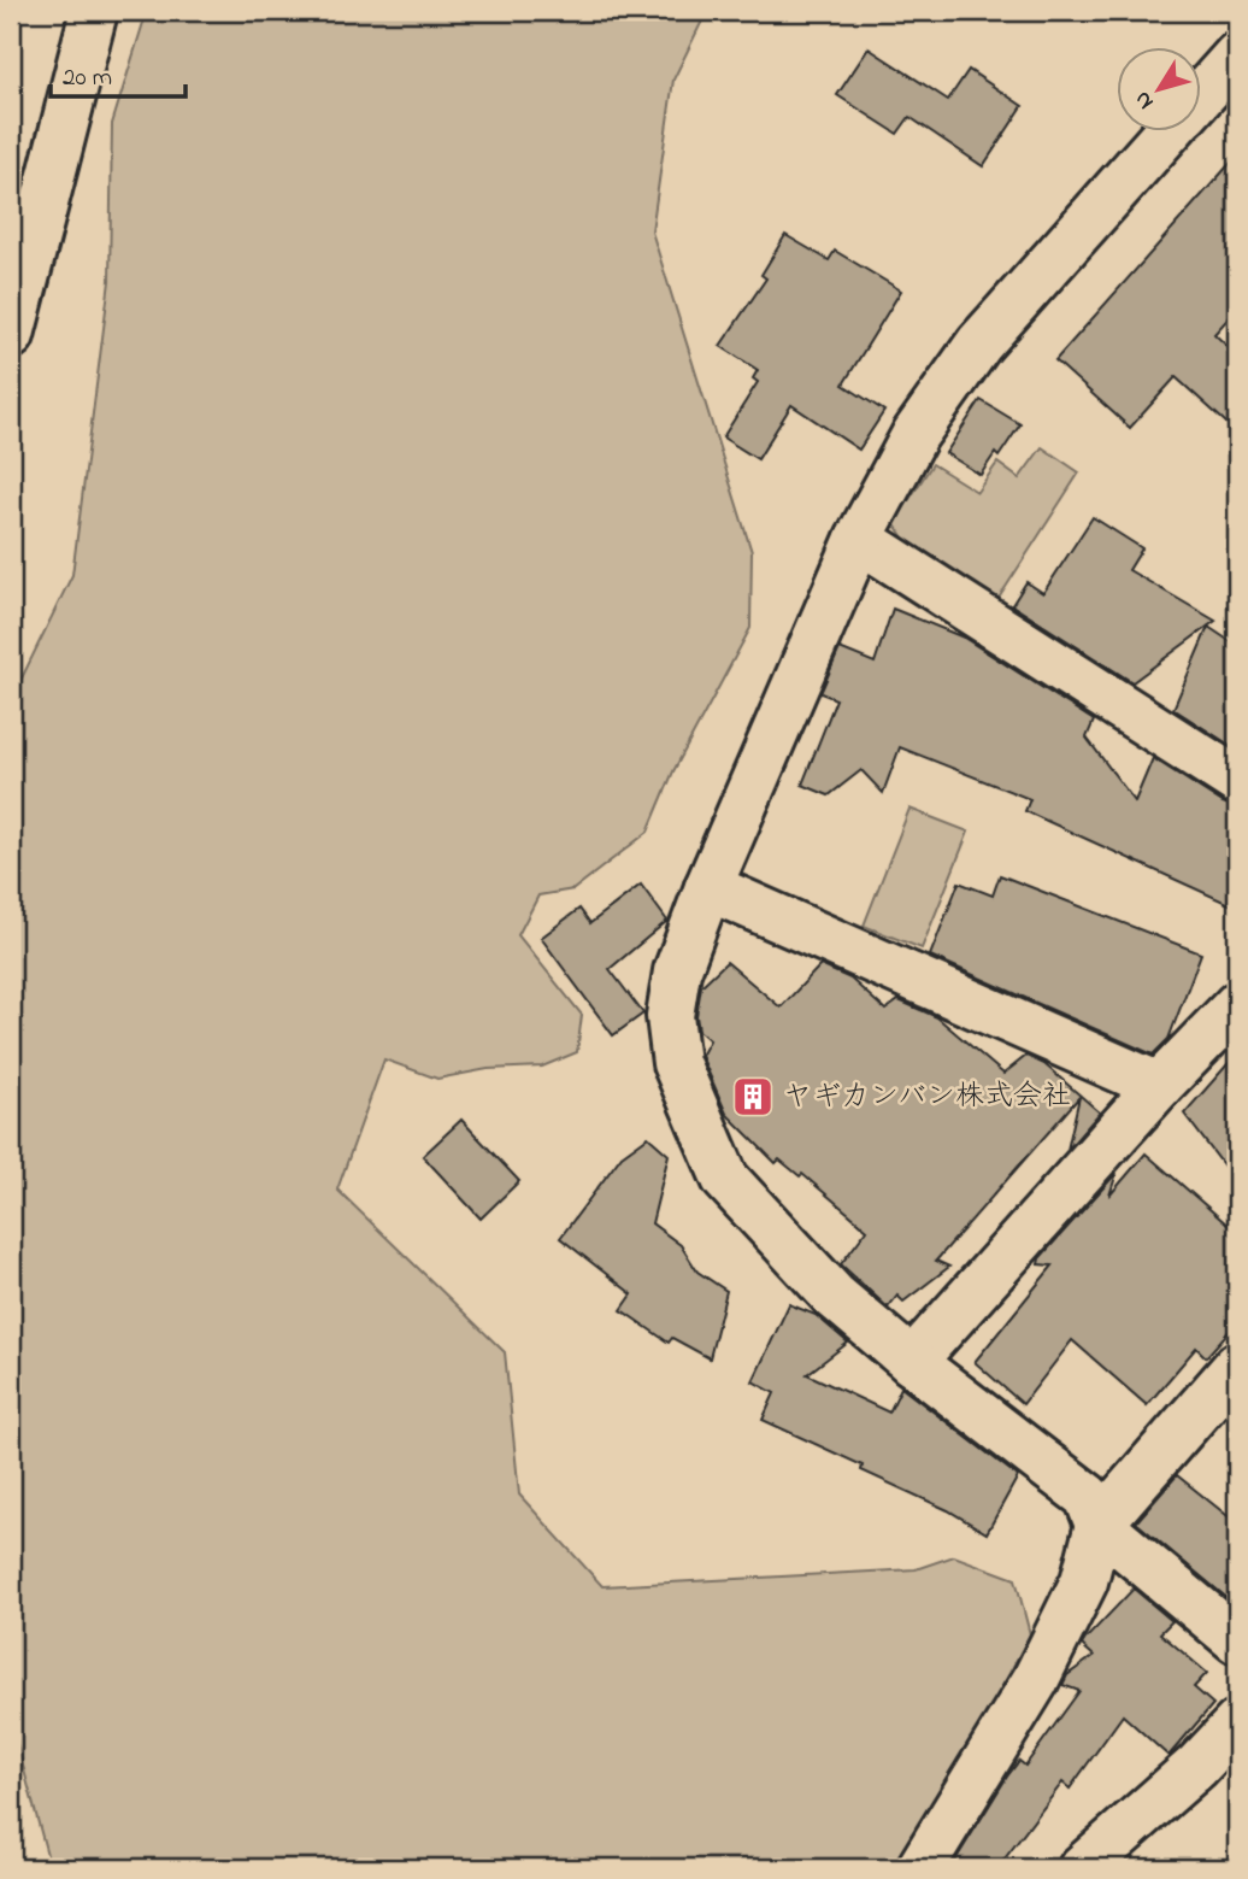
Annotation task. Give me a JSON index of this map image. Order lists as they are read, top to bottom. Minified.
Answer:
{"places":{"building":["ヤギカンバン株式会社"]},"scale_bar":"20 m","north":"bottom left"}
